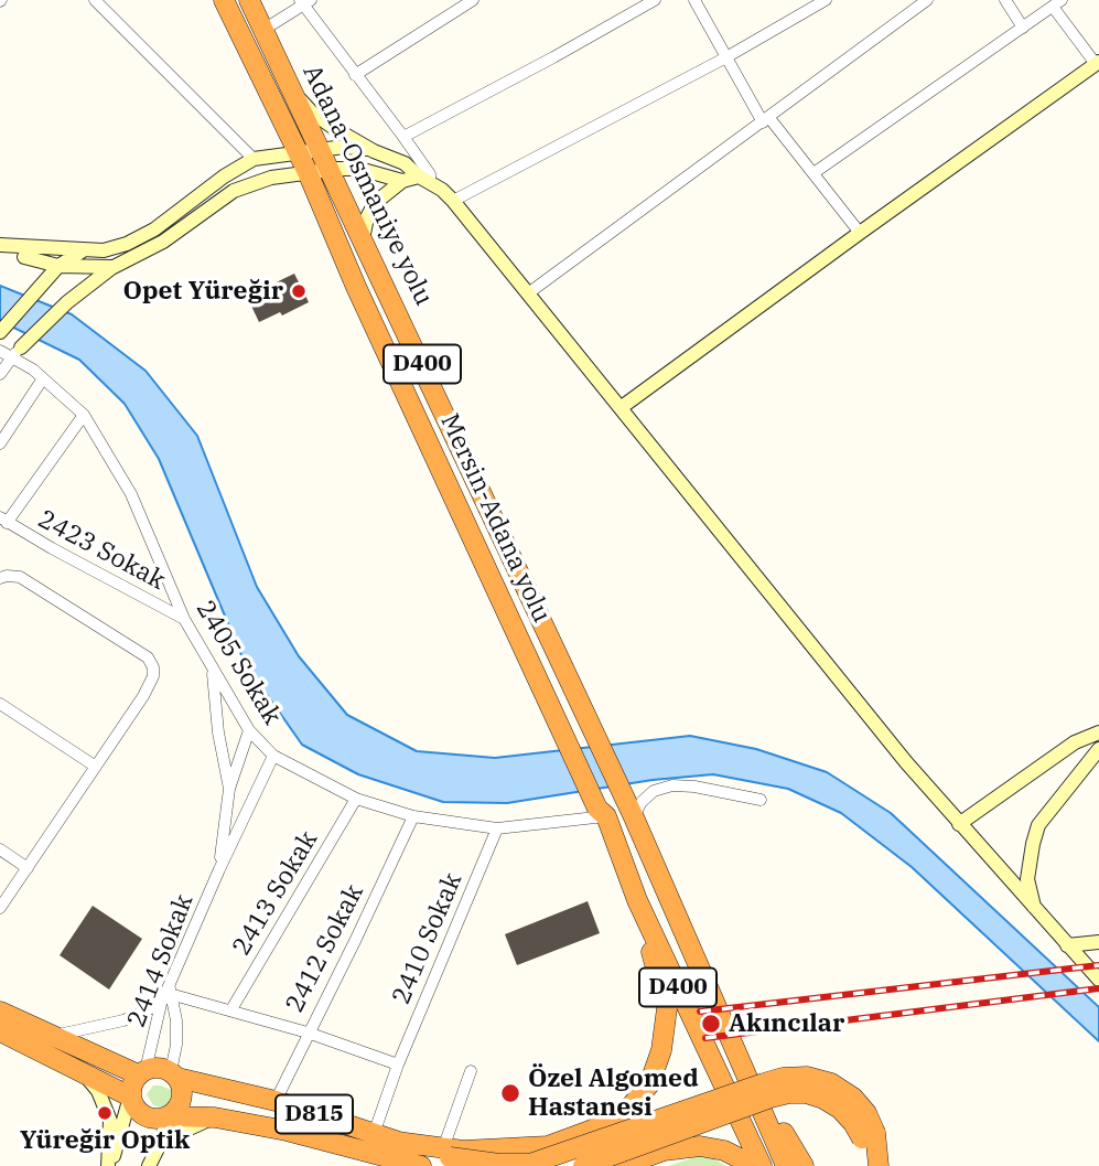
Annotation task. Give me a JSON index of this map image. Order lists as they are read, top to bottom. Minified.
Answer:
{"streets":{"highway":["Adana-Osmaniye yolu","D400","Mersin-Adana yolu","D815"],"street":["2423 Sokak","2405 Sokak","2413 Sokak","2410 Sokak","2412 Sokak","2414 Sokak"]},"crossings":[["Adana-Osmaniye yolu","D400"],["D400","Mersin-Adana yolu"],["D400","2405 Sokak"],["Mersin-Adana yolu","2405 Sokak"],["2423 Sokak","2405 Sokak"],["2405 Sokak","2413 Sokak"],["2405 Sokak","2410 Sokak"],["2405 Sokak","2412 Sokak"],["2405 Sokak","2414 Sokak"],["2410 Sokak","D815"],["2412 Sokak","D815"],["2414 Sokak","D815"]],"places":["Opet Yüreğir","Akıncılar","Özel Algomed Hastanesi","Yüreğir Optik"]}
